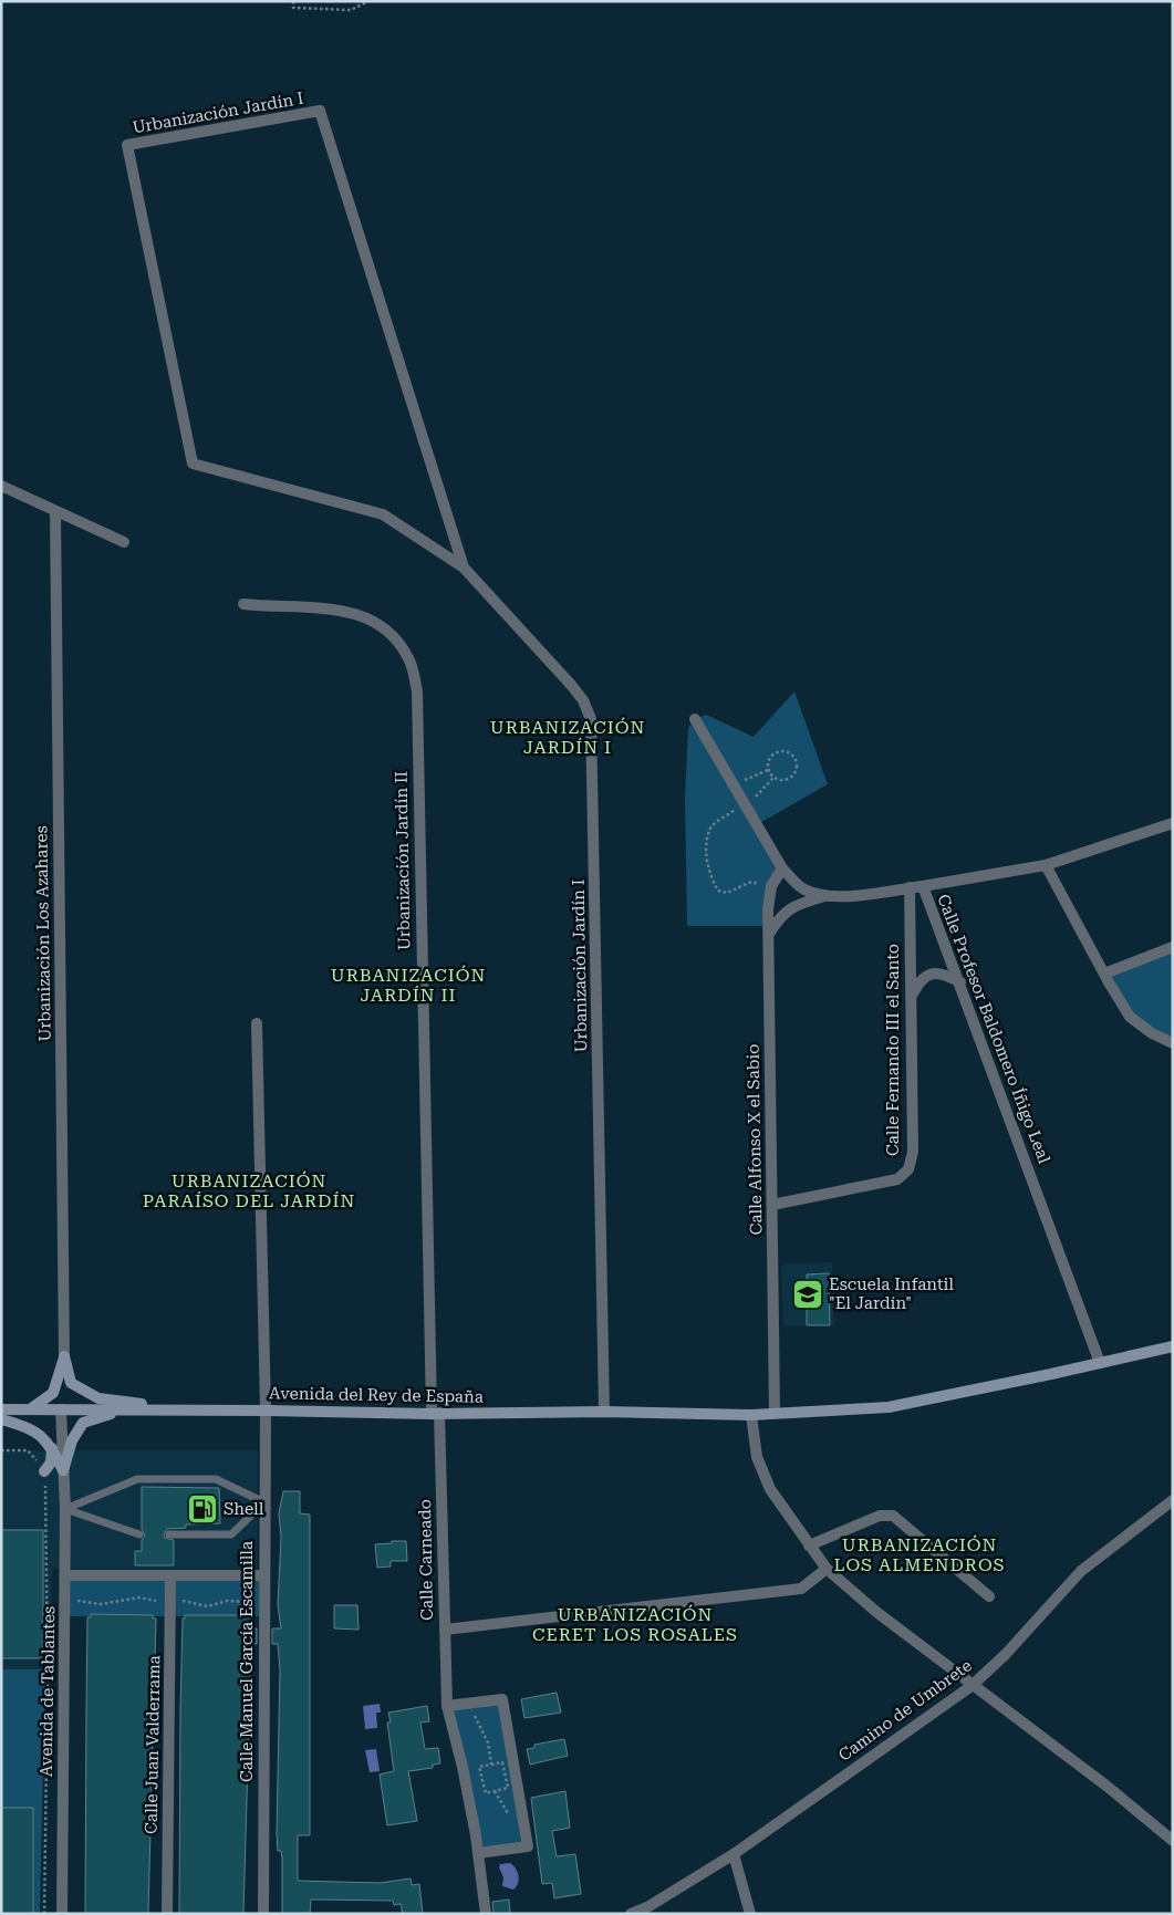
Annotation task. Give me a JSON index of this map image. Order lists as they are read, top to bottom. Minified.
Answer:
{"streets":{"main road":["Avenida del Rey de España"],"street":["Urbanización Jardín I","Urbanización Jardín II","Urbanización Los Azahares","Calle Profesor Baldomero Íñigo Leal","Calle Fernando III el Santo","Calle Alfonso X el Sabio","Calle Carneado","Calle Manuel García Escamilla","Avenida de Tablantes","Camino de Umbrete","Calle Juan Valderrama"]},"crossings":[["Urbanización Jardín I","Avenida del Rey de España"],["Urbanización Jardín II","Avenida del Rey de España"],["Urbanización Jardín II","Calle Carneado"],["Calle Profesor Baldomero Íñigo Leal","Calle Fernando III el Santo"],["Calle Profesor Baldomero Íñigo Leal","Calle Alfonso X el Sabio"],["Calle Profesor Baldomero Íñigo Leal","Avenida del Rey de España"],["Calle Fernando III el Santo","Calle Alfonso X el Sabio"],["Calle Alfonso X el Sabio","Avenida del Rey de España"],["Avenida del Rey de España","Calle Carneado"],["Avenida del Rey de España","Calle Manuel García Escamilla"],["Avenida del Rey de España","Avenida de Tablantes"]],"districts":["URBANIZACIÓN JARDÍN I","URBANIZACIÓN JARDÍN II","URBANIZACIÓN PARAÍSO DEL JARDÍN","URBANIZACIÓN LOS ALMENDROS","URBANIZACIÓN CERET LOS ROSALES"],"places":{"school or university":["Escuela Infantil \"El Jardín\""],"fuel station":["Shell"]}}
